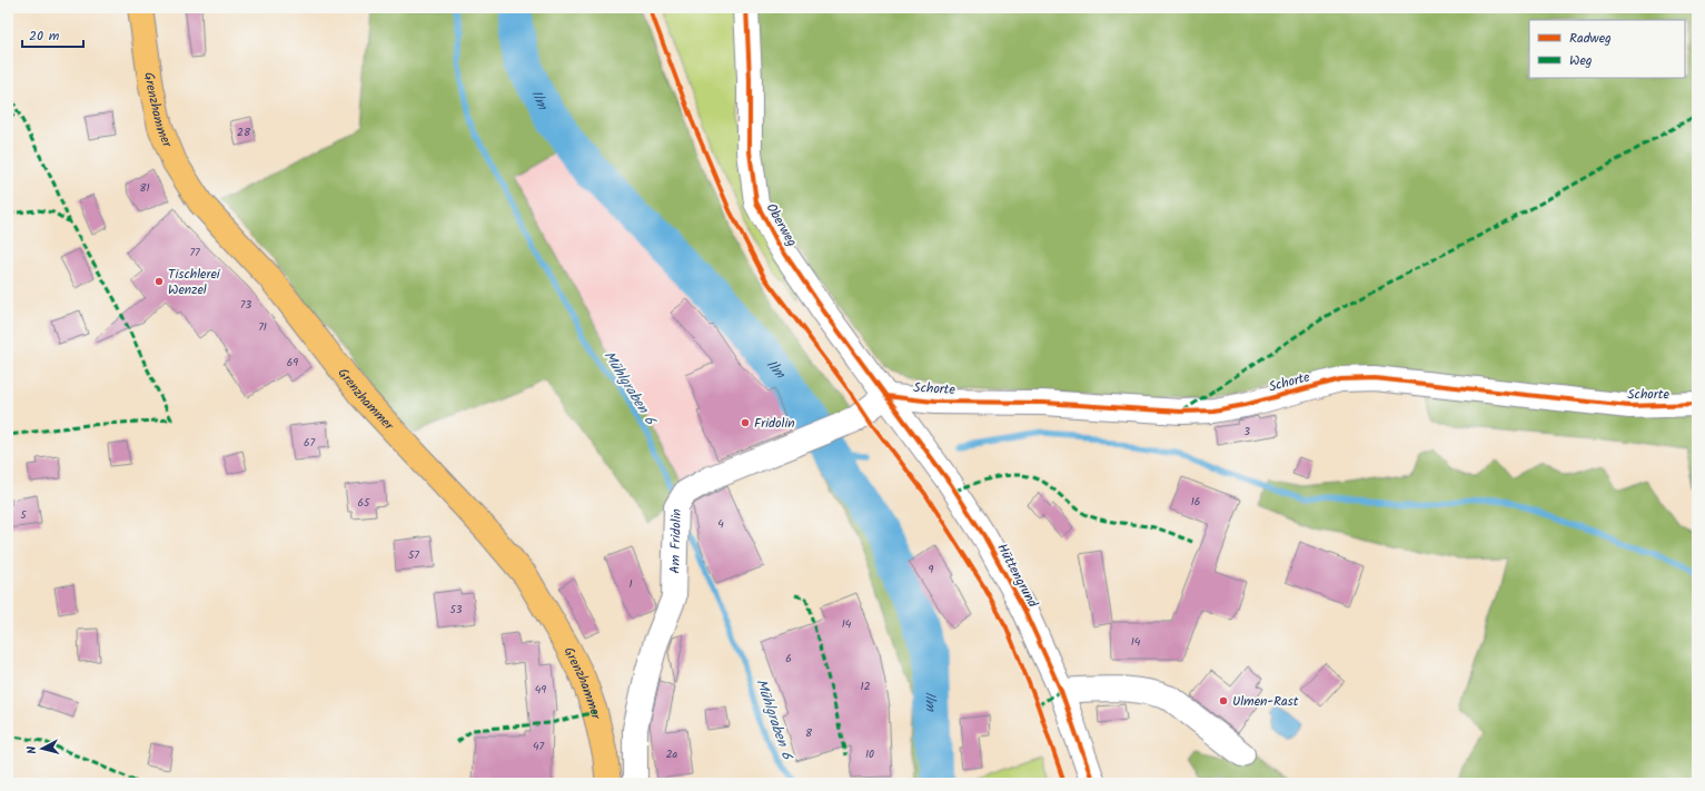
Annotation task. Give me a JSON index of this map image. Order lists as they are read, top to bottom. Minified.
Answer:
{"streets":{"main road":["Grenzhammer"],"street":["Oberweg","Schorte","Am Fridolin","Hüttengrund"]},"crossings":[["Oberweg","Schorte"],["Oberweg","Am Fridolin"],["Oberweg","Hüttengrund"],["Schorte","Am Fridolin"],["Schorte","Hüttengrund"],["Am Fridolin","Hüttengrund"]],"water":["Ilm","Mühlgraben 6"],"places":["Tischlerei Wenzel","Fridolin","Ulmen-Rast"],"house_numbers":["28","81","77","73","71","69","3","67","16","65","5","4","57","9","1","53","14","14","6","12","49","8","47","2a","10"],"legend":["Radweg","Weg"],"scale_bar":"20 m","north":"left"}
